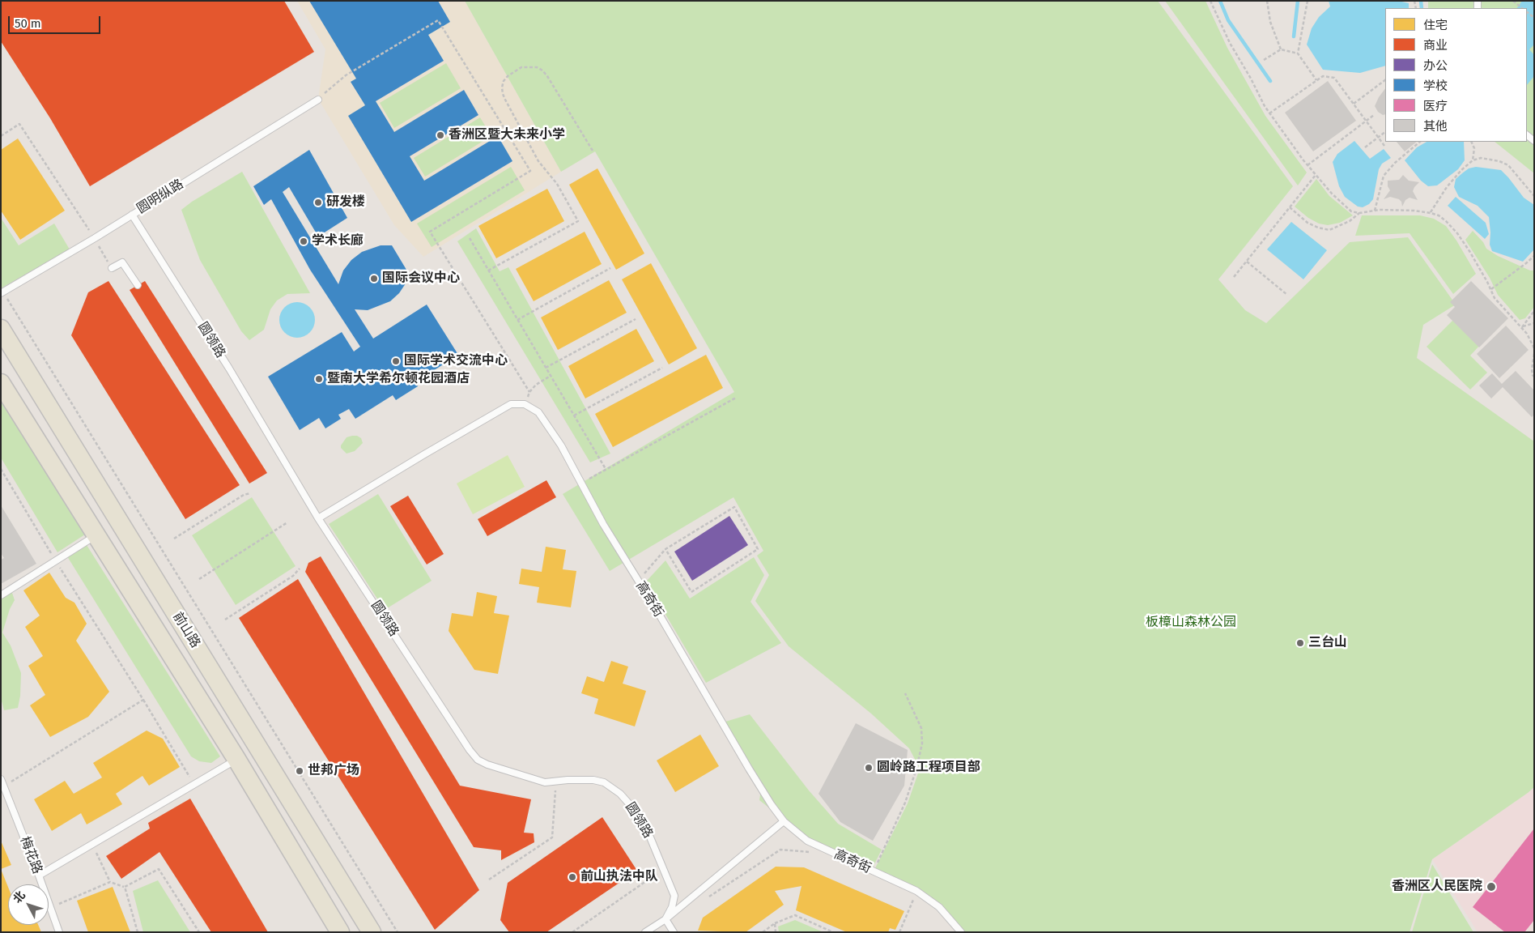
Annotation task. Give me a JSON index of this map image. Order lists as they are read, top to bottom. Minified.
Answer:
{"streets":{"main road":["前山路"],"lane":["圆明纵路","圆领路","高奇街","梅花路"]},"crossings":[["圆明纵路","圆领路"]],"parks":["板樟山森林公园"],"places":["香洲区暨大未来小学","研发楼","学术长廊","国际会议中心","国际学术交流中心","暨南大学希尔顿花园酒店","三台山","圆岭路工程项目部","世邦广场","前山执法中队","香洲区人民医院"],"legend":["住宅","商业","办公","学校","医疗","其他"],"scale_bar":"50 m","north":"top left"}
